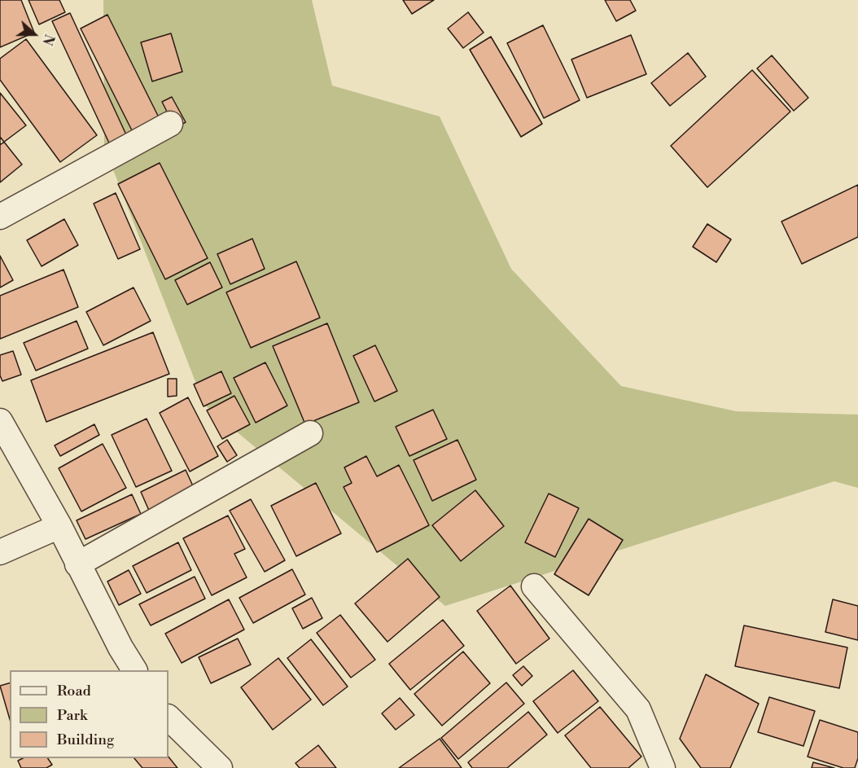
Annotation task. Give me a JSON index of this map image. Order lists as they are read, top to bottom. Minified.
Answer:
{"legend":["Road","Park","Building"],"north":"right"}
